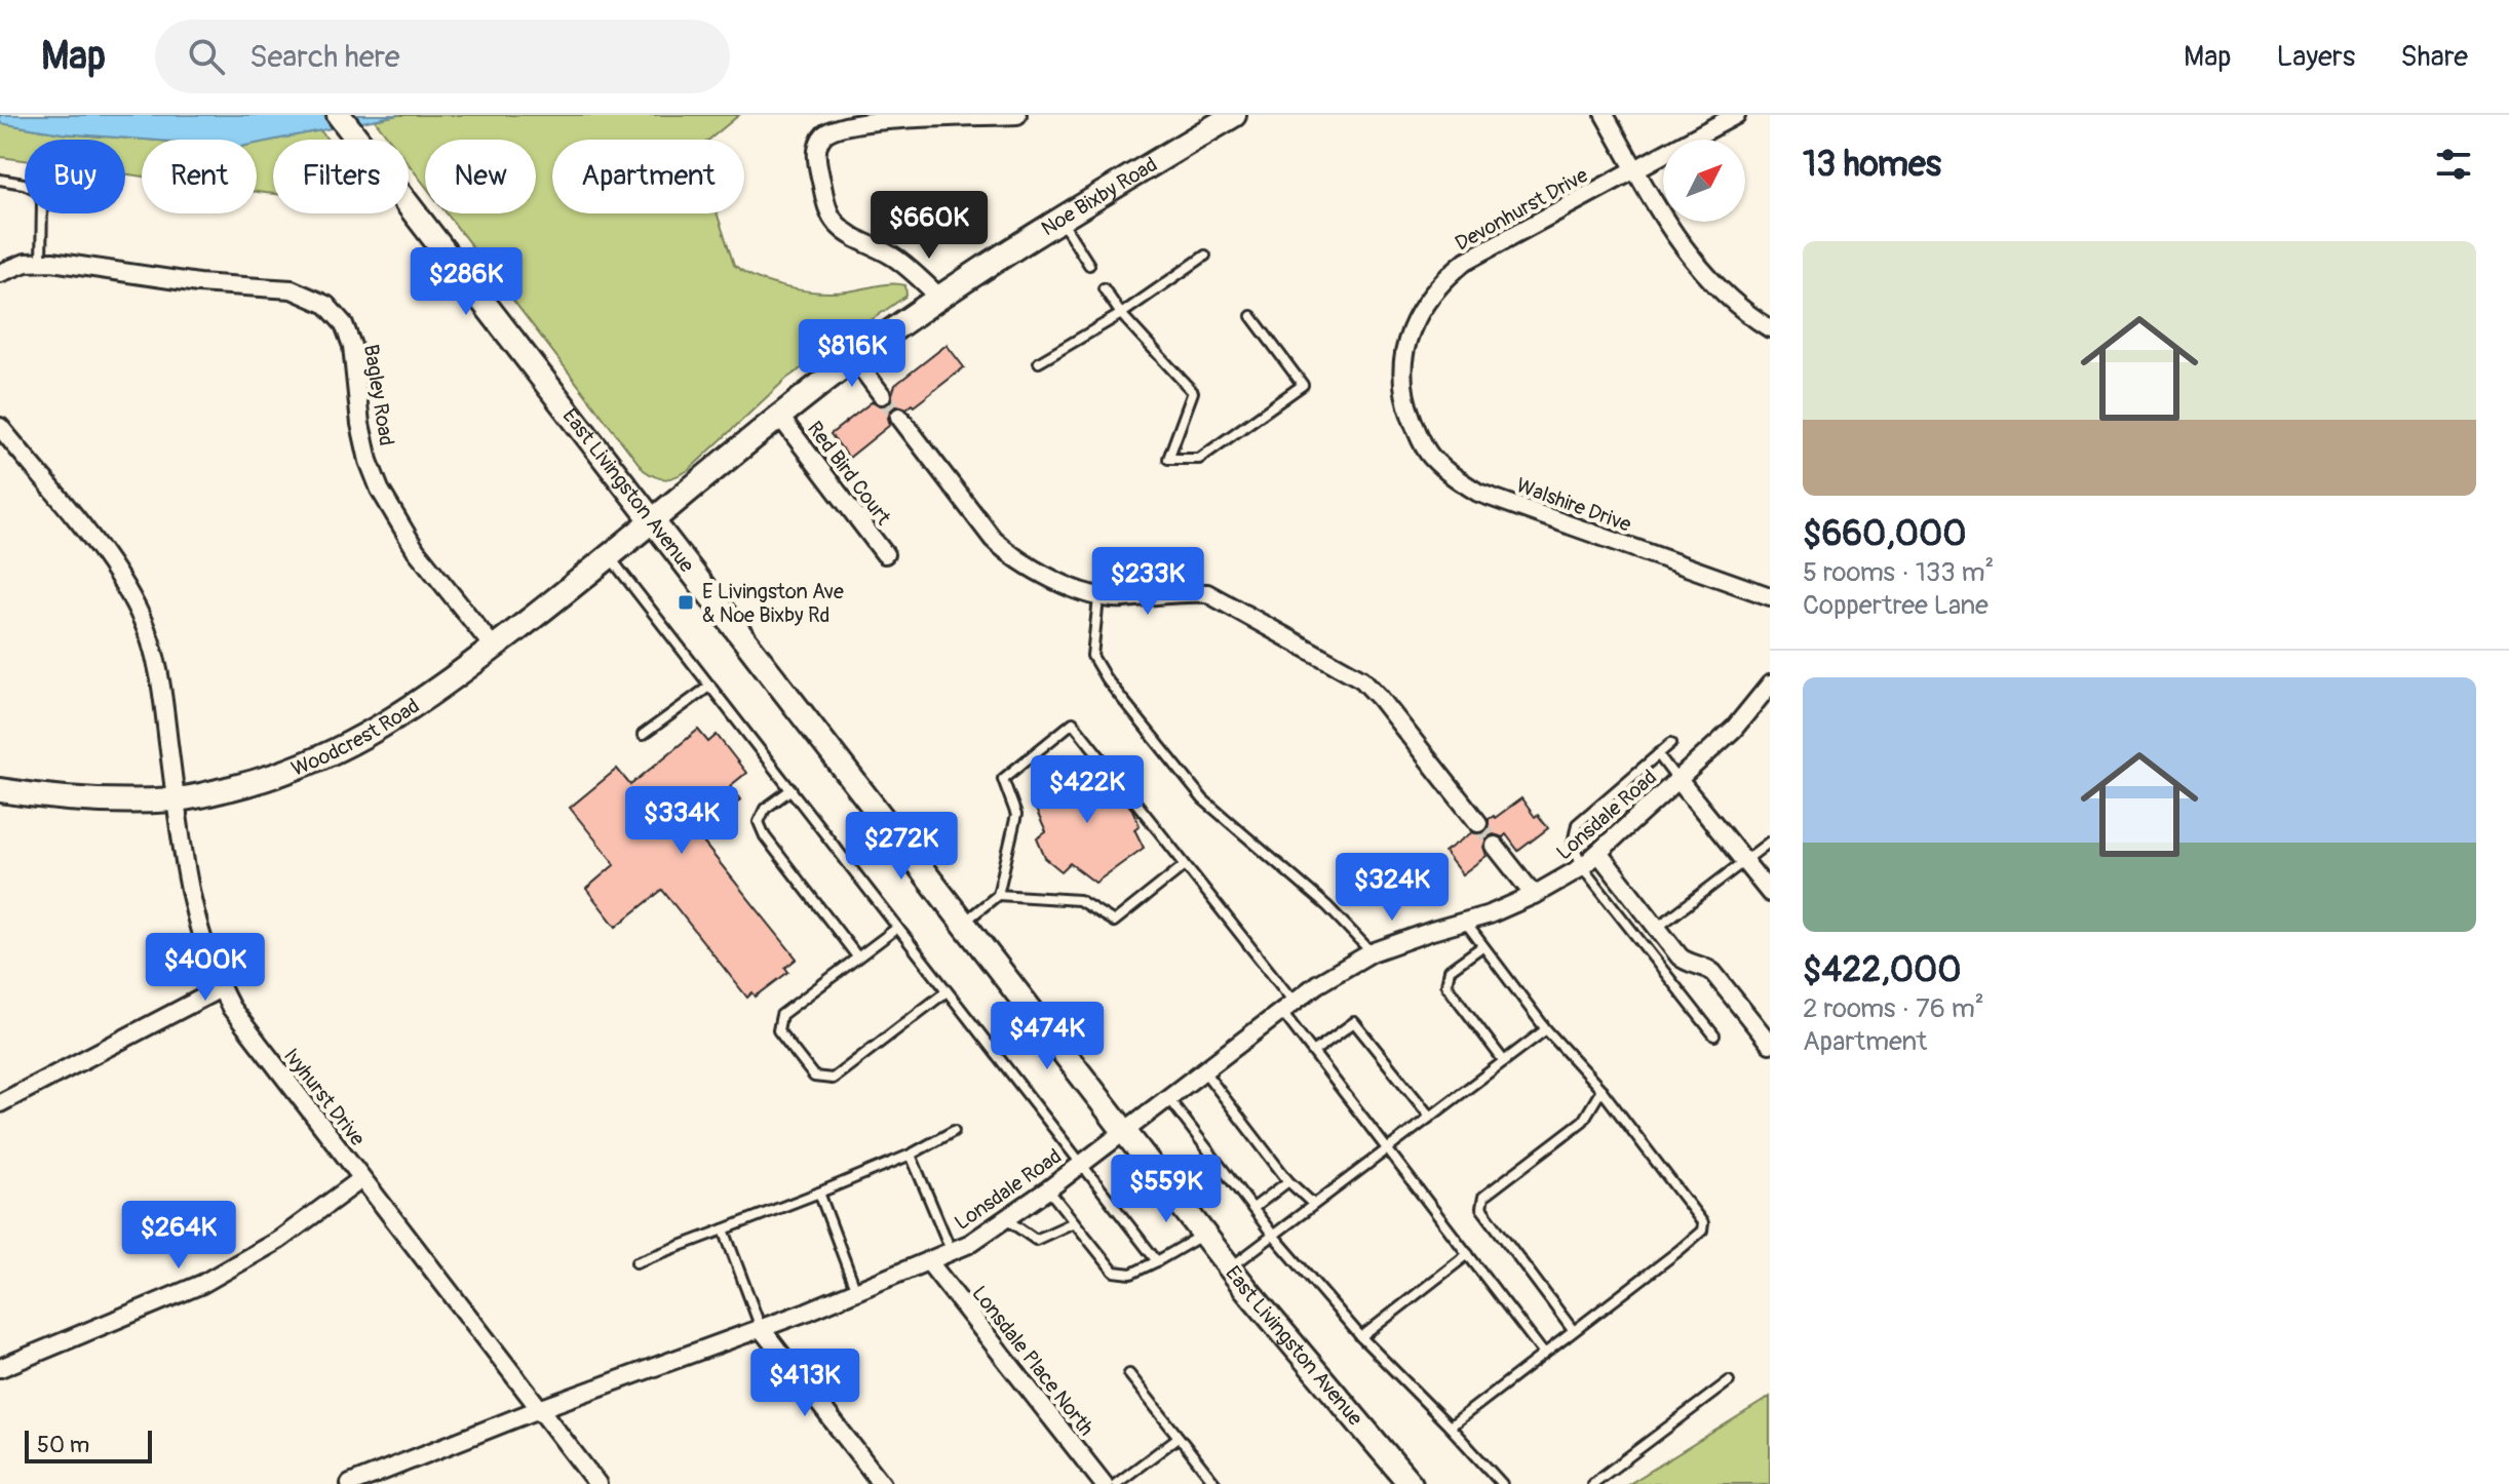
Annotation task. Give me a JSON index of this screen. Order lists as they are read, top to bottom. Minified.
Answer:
{"streets":{"main road":["Noe Bixby Road","East Livingston Avenue","Woodcrest Road"],"street":["Devonhurst Drive","Bagley Road","Red Bird Court","Walshire Drive","Lonsdale Road","Ivyhurst Drive","Lonsdale Place North"]},"crossings":[["Noe Bixby Road","Red Bird Court"],["Noe Bixby Road","East Livingston Avenue"],["Noe Bixby Road","Woodcrest Road"],["Devonhurst Drive","Walshire Drive"],["Bagley Road","Woodcrest Road"],["East Livingston Avenue","Woodcrest Road"],["East Livingston Avenue","Lonsdale Road"],["Woodcrest Road","Ivyhurst Drive"],["Lonsdale Road","Ivyhurst Drive"],["Lonsdale Road","Lonsdale Place North"]],"places":{"transit":["E Livingston Ave & Noe Bixby Rd"]},"scale_bar":"50 m","north":"top right","page":{"header":"Map","search":"Search here","nav":["Map","Layers","Share"],"heading":"13 homes","chip":["Buy","Rent","Filters","New","Apartment"],"price":["$660K","$286K","$816K","$233K","$422K","$334K","$272K","$324K","$400K","$474K","$559K","$264K","$413K"],"list":[{"name":"$660,000","note":"5 rooms · 133 m² · Coppertree Lane"},{"name":"$422,000","note":"2 rooms · 76 m² · Apartment"}],"scale":"50 m"}}
